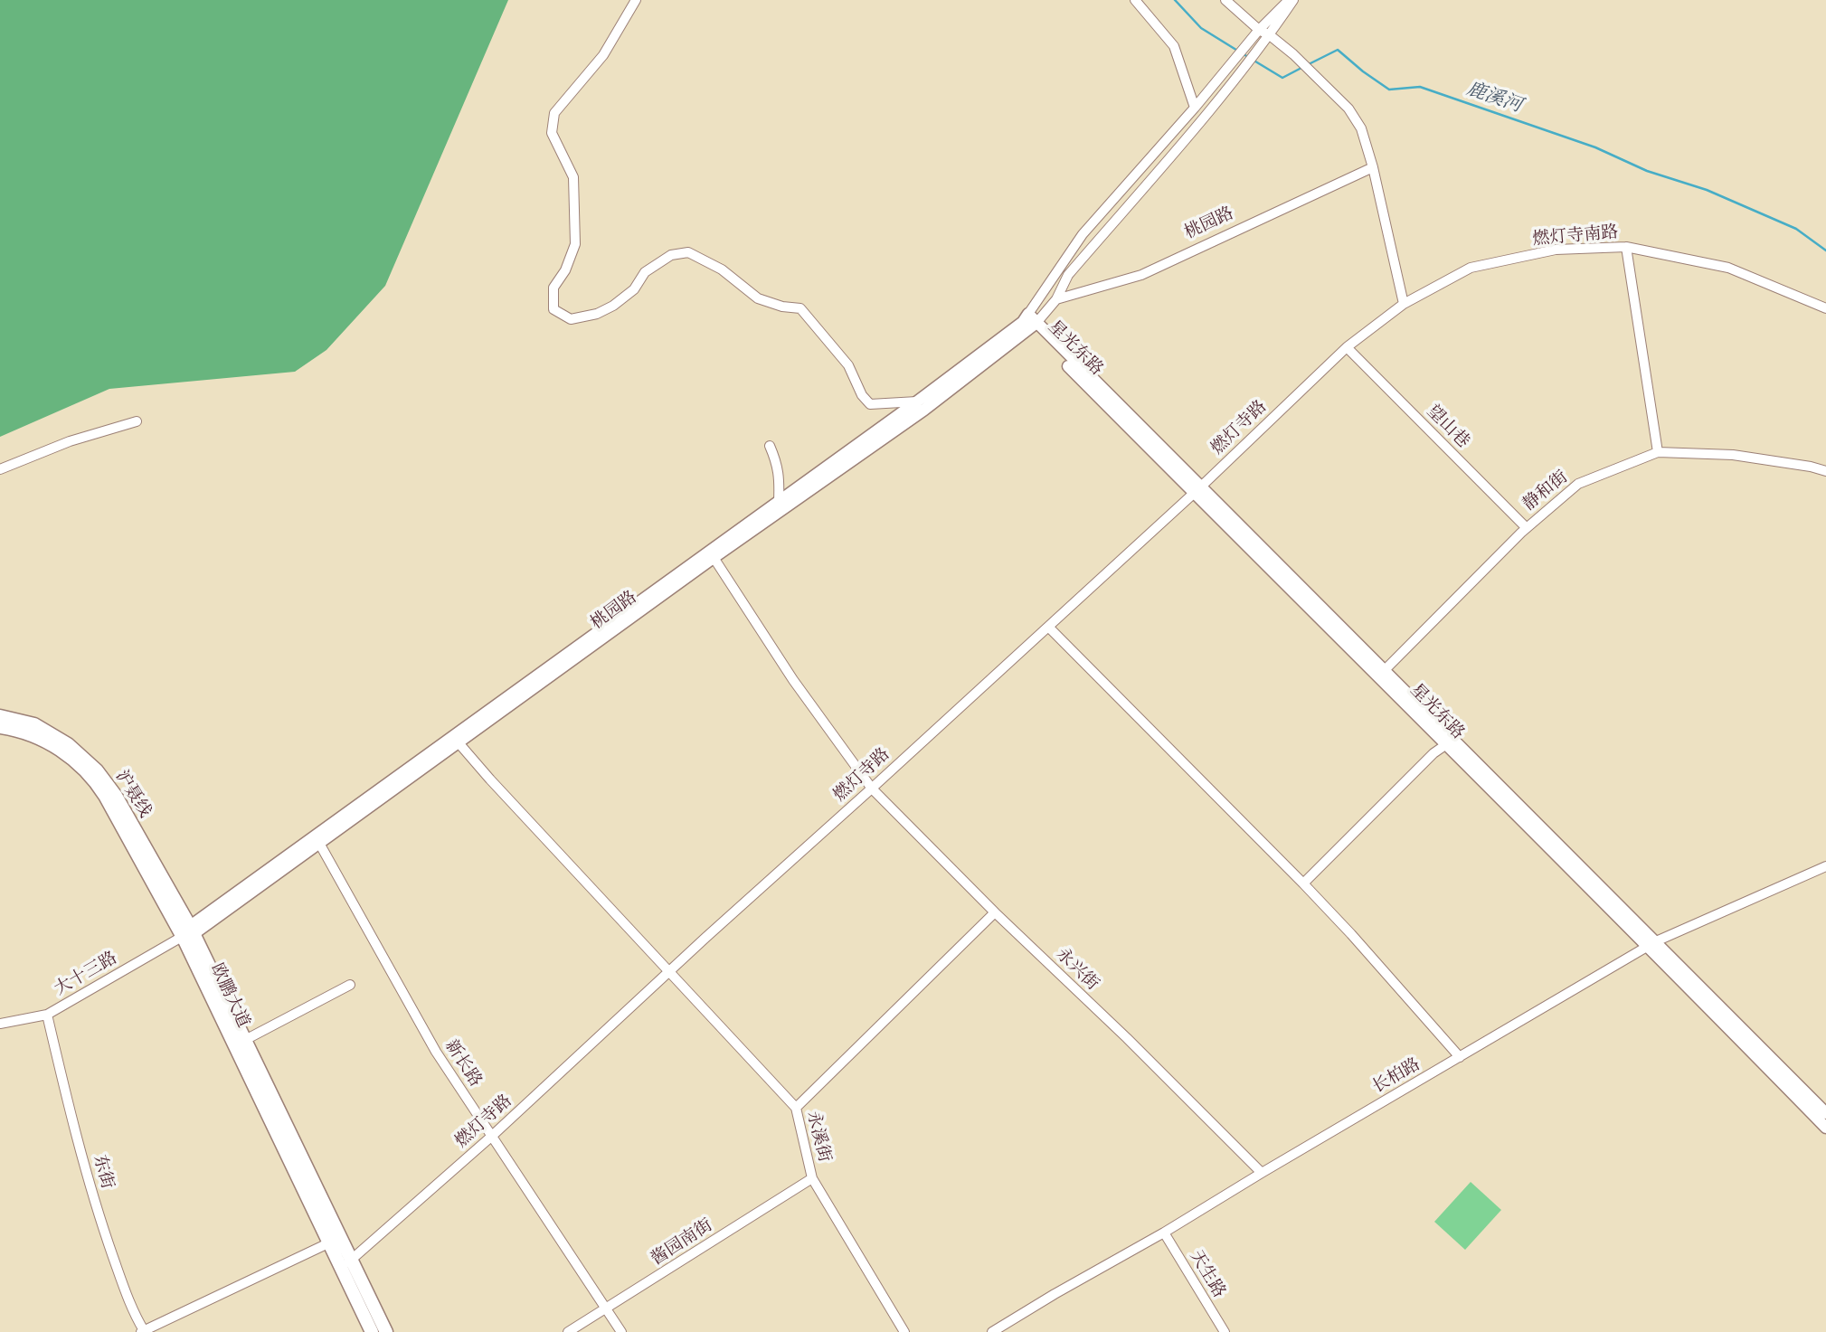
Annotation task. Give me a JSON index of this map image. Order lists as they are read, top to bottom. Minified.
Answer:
{"streets":{"highway":["沪聂线","欧鹏大道"],"main road":["桃园路","星光东路"],"street":["燃灯寺南路","望山巷","燃灯寺路","静和街","永兴街","大十三路","新长路","长柏路","永溪街","东街","酱园南街","天生路"]},"crossings":[["桃园路","星光东路"],["桃园路","沪聂线"],["桃园路","永兴街"],["桃园路","大十三路"],["桃园路","欧鹏大道"],["桃园路","新长路"],["桃园路","永溪街"],["燃灯寺南路","燃灯寺路"],["星光东路","燃灯寺路"],["星光东路","静和街"],["星光东路","长柏路"],["望山巷","燃灯寺路"],["望山巷","静和街"],["燃灯寺路","永兴街"],["燃灯寺路","欧鹏大道"],["燃灯寺路","新长路"],["燃灯寺路","永溪街"],["沪聂线","大十三路"],["沪聂线","欧鹏大道"],["永兴街","长柏路"],["大十三路","欧鹏大道"],["大十三路","东街"],["新长路","酱园南街"],["长柏路","天生路"],["永溪街","酱园南街"]],"water":["鹿溪河"]}
